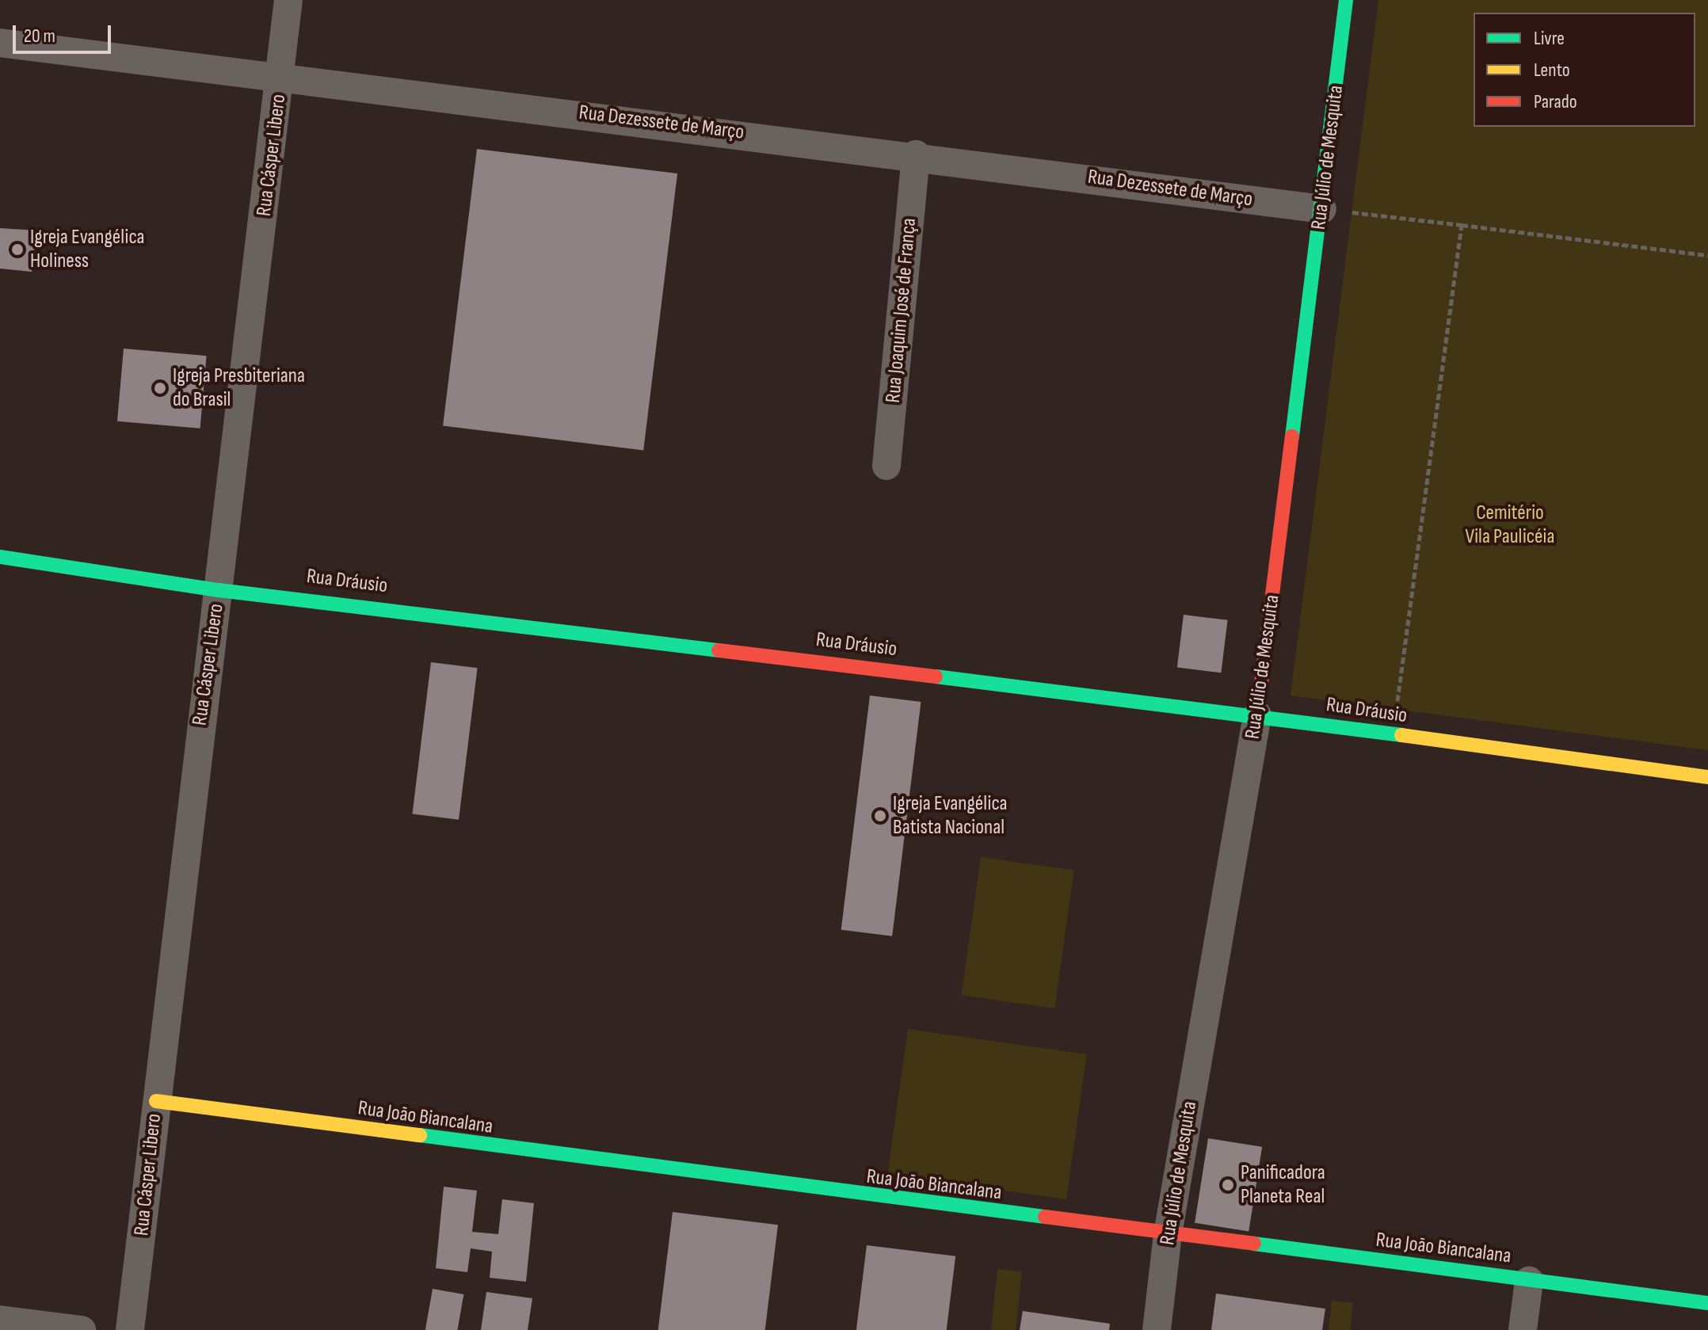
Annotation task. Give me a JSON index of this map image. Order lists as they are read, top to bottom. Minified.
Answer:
{"streets":{"street":["Rua Dezessete de Março","Rua Cásper Libero","Rua Júlio de Mesquita","Rua Joaquim José de França","Rua Dráusio","Rua João Biancalana"]},"crossings":[["Rua Dezessete de Março","Rua Cásper Libero"],["Rua Dezessete de Março","Rua Júlio de Mesquita"],["Rua Dezessete de Março","Rua Joaquim José de França"],["Rua Cásper Libero","Rua Dráusio"],["Rua Cásper Libero","Rua João Biancalana"],["Rua Júlio de Mesquita","Rua Dráusio"],["Rua Júlio de Mesquita","Rua João Biancalana"]],"parks":["Cemitério Vila Paulicéia"],"places":["Igreja Evangélica Holiness","Igreja Presbiteriana do Brasil","Igreja Evangélica Batista Nacional","Panificadora Planeta Real"],"legend":["Livre","Lento","Parado"],"scale_bar":"20 m"}
